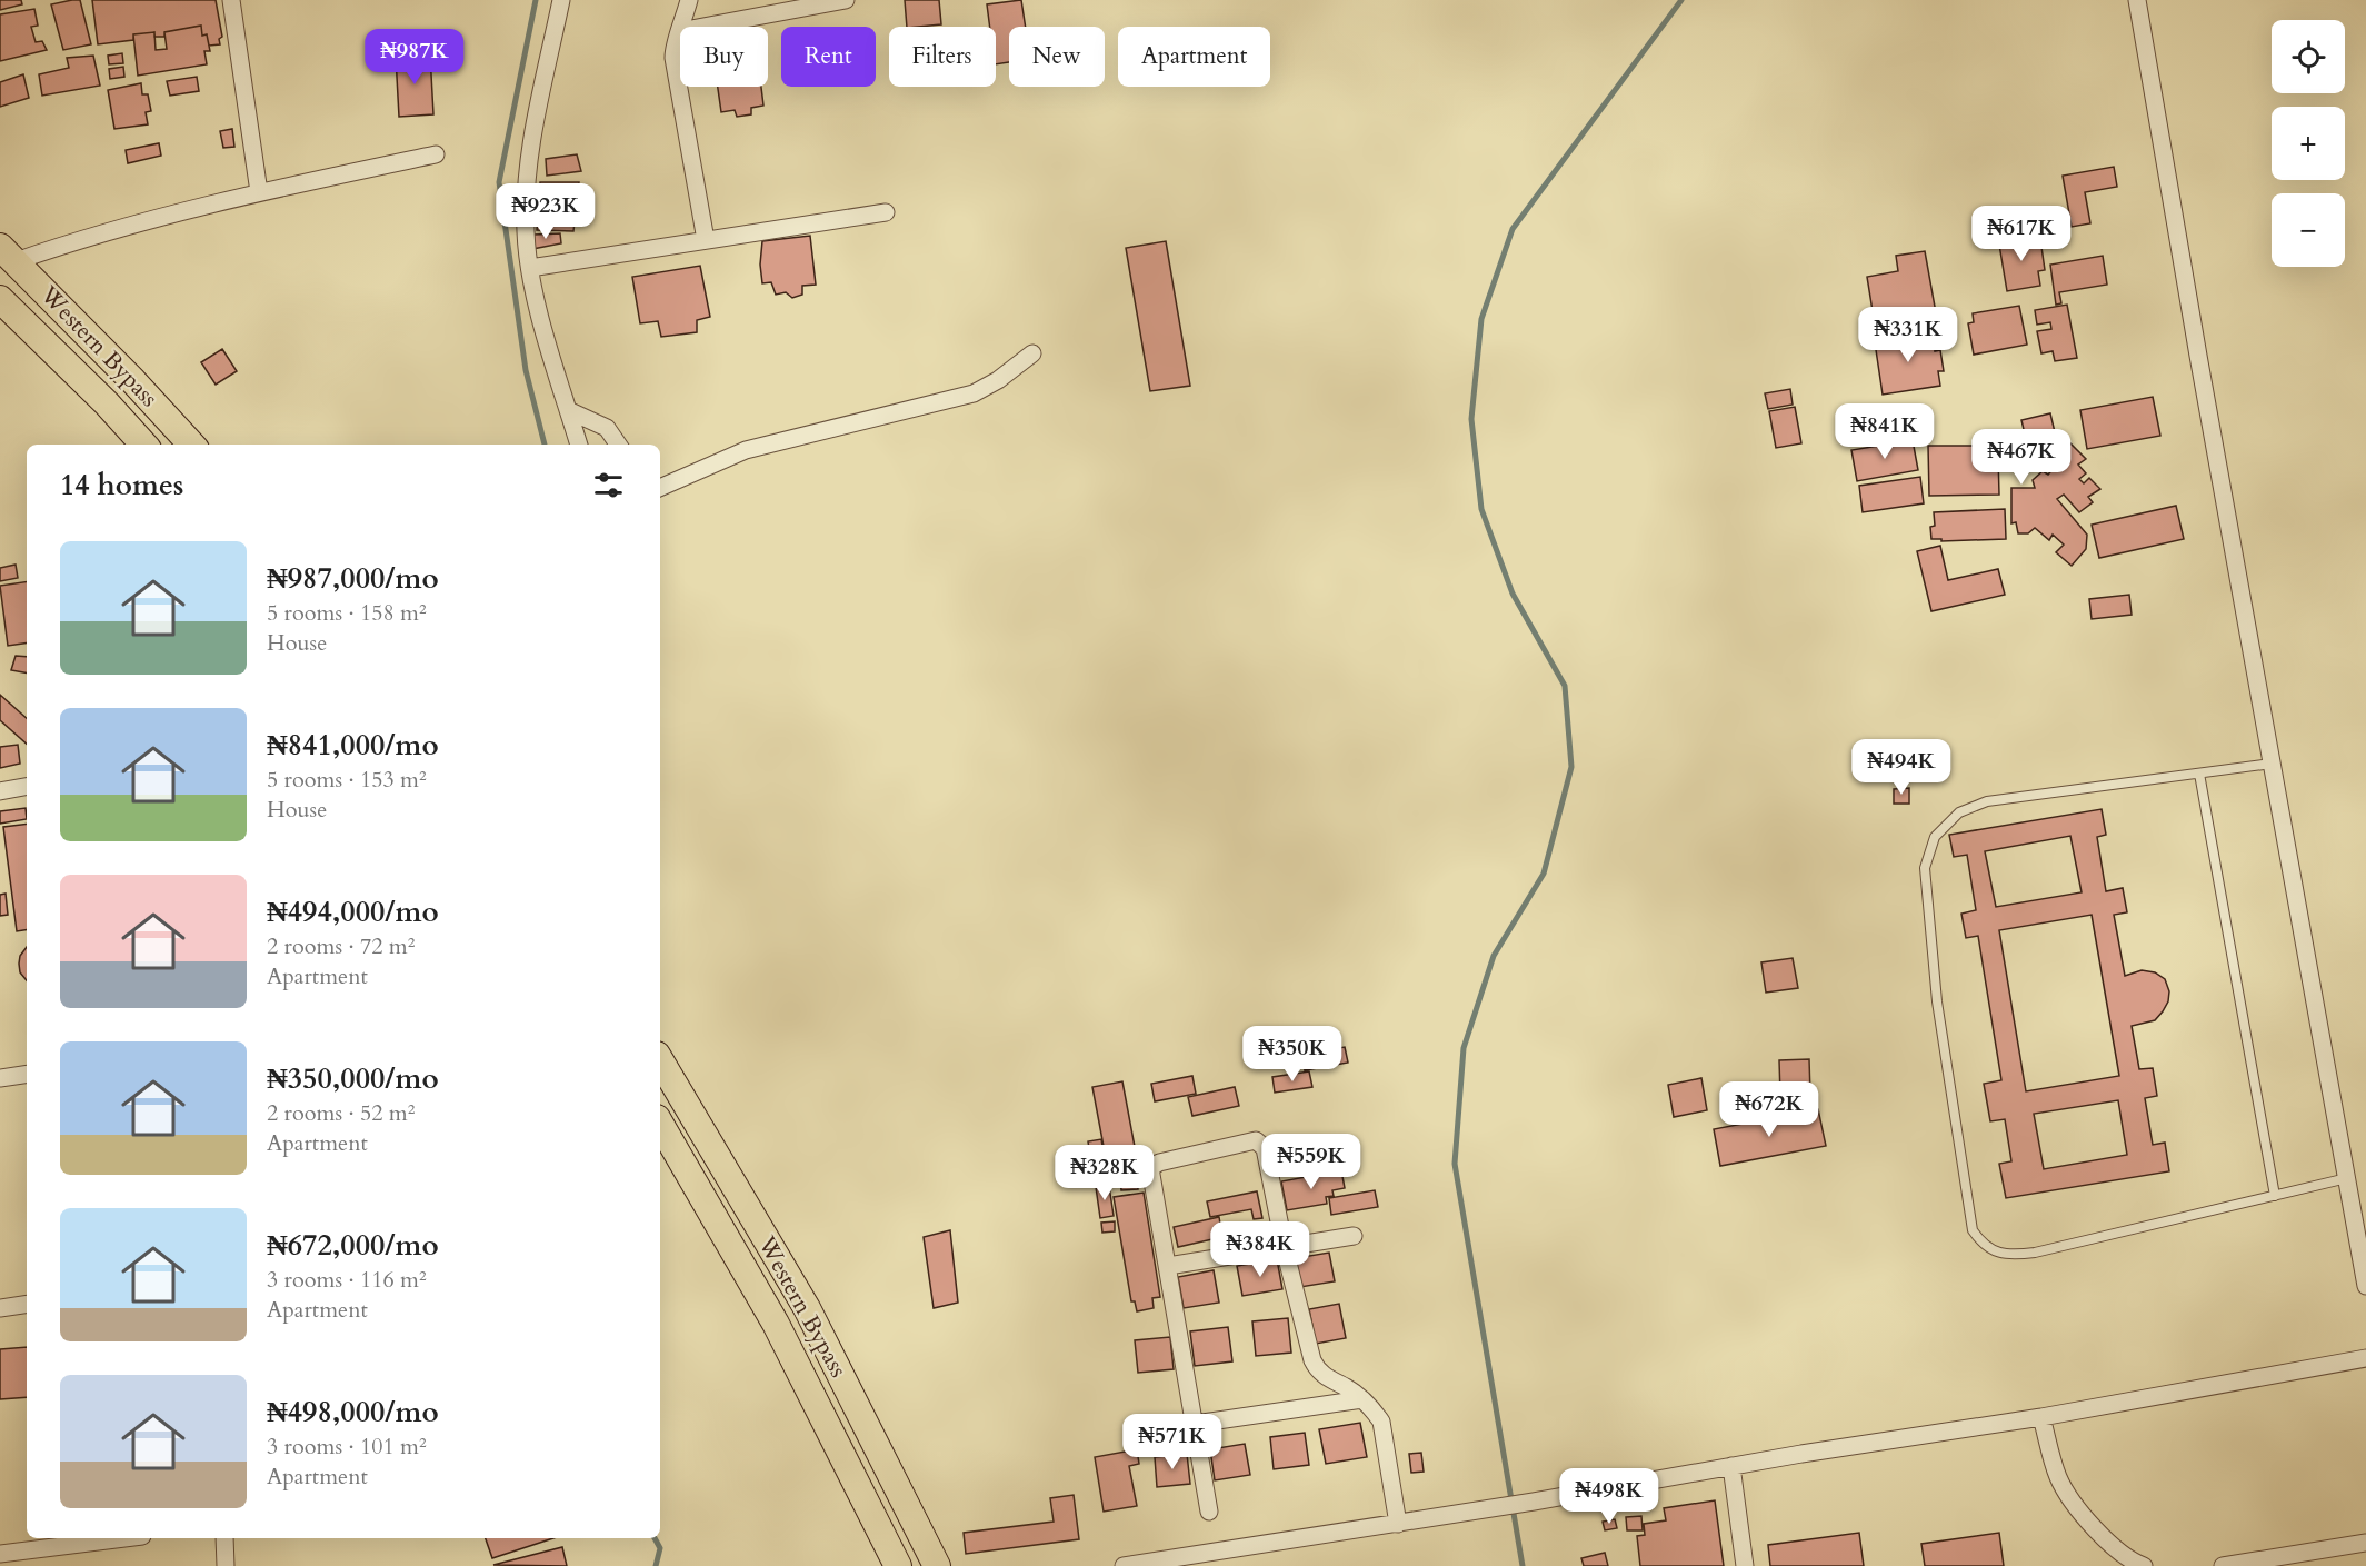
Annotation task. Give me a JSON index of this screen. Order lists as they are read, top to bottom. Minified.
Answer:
{"streets":{"main road":["Western Bypass"]},"page":{"map_buttons":["+","−"],"chip":["Buy","Rent","Filters","New","Apartment"],"price":["₦987K","₦923K","₦617K","₦331K","₦841K","₦467K","₦494K","₦350K","₦672K","₦559K","₦328K","₦384K","₦571K","₦498K"],"heading":"14 homes","list":[{"name":"₦987,000/mo","note":"5 rooms · 158 m² · House"},{"name":"₦841,000/mo","note":"5 rooms · 153 m² · House"},{"name":"₦494,000/mo","note":"2 rooms · 72 m² · Apartment"},{"name":"₦350,000/mo","note":"2 rooms · 52 m² · Apartment"},{"name":"₦672,000/mo","note":"3 rooms · 116 m² · Apartment"},{"name":"₦498,000/mo","note":"3 rooms · 101 m² · Apartment"}]}}
